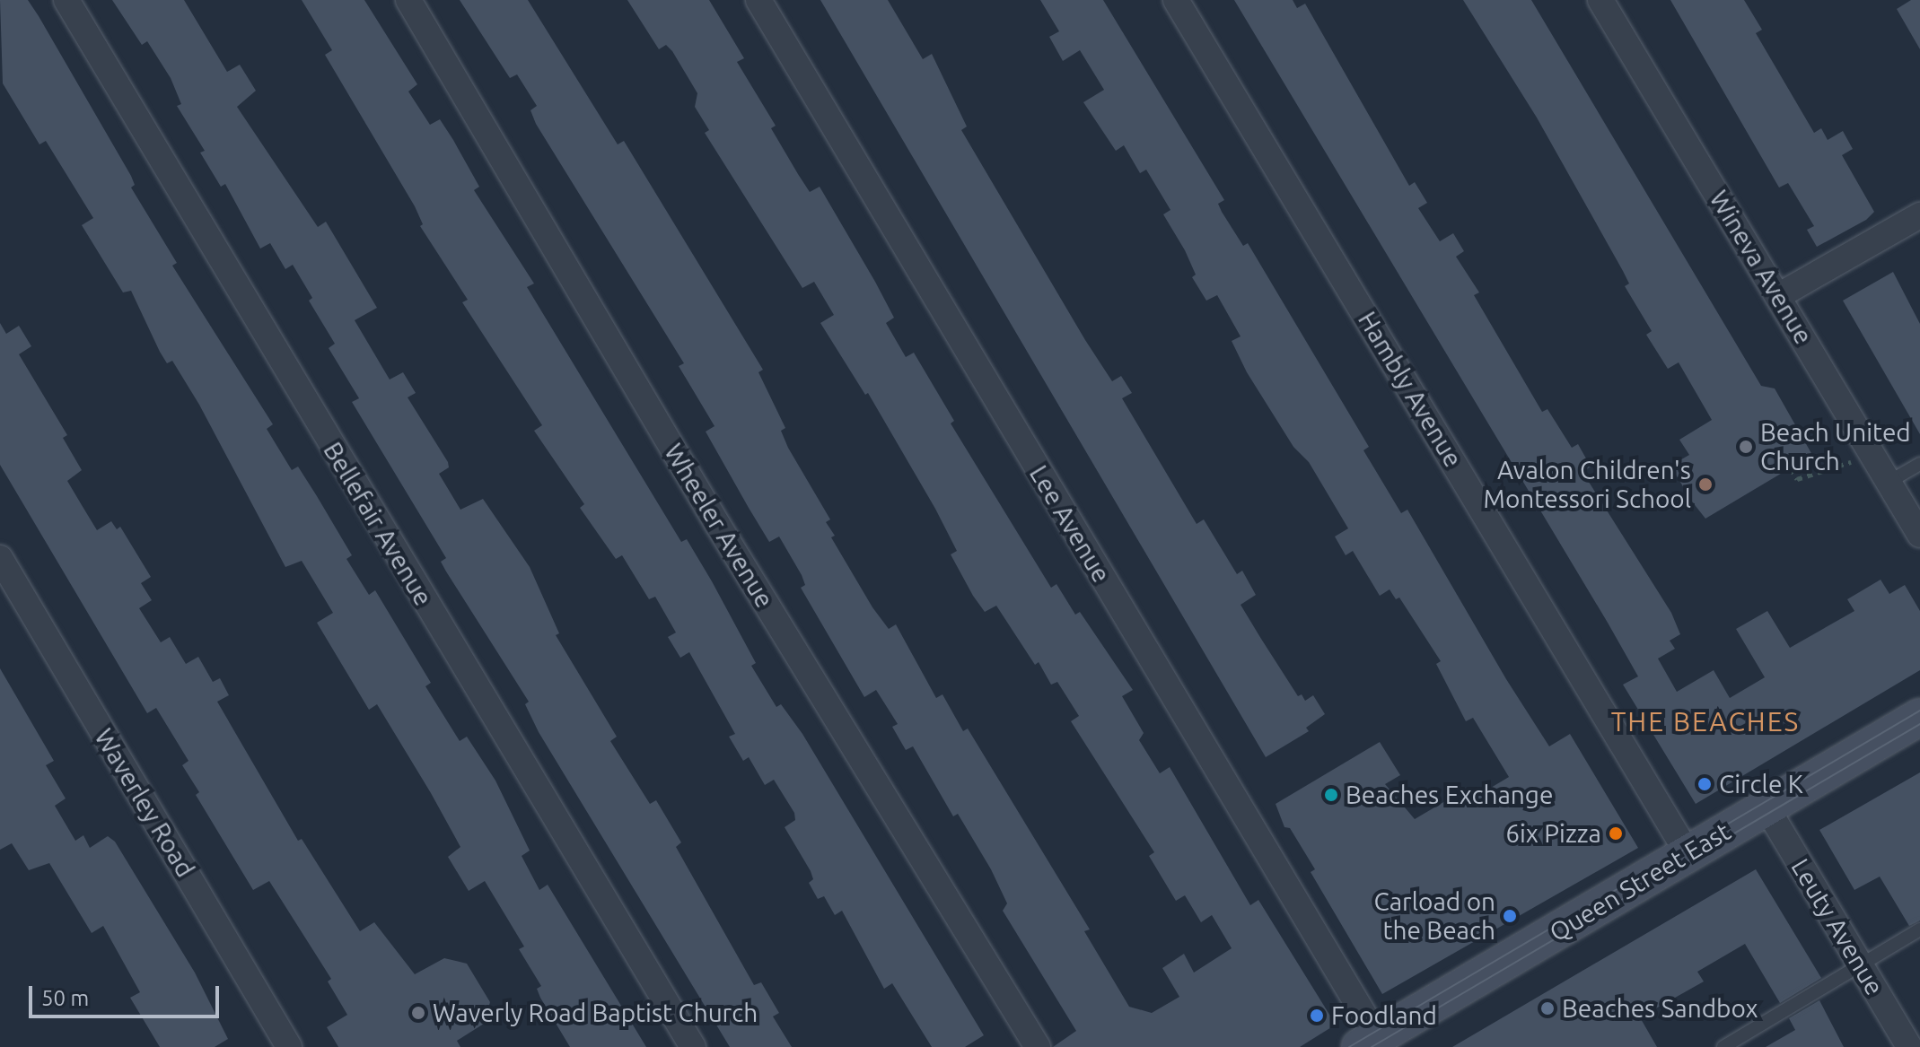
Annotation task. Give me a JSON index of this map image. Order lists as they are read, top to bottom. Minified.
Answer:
{"streets":{"main road":["Queen Street East"],"street":["Wineva Avenue","Hambly Avenue","Bellefair Avenue","Lee Avenue","Wheeler Avenue","Waverley Road","Leuty Avenue"]},"crossings":[["Hambly Avenue","Queen Street East"],["Lee Avenue","Queen Street East"],["Queen Street East","Leuty Avenue"]],"districts":["THE BEACHES"],"places":["Beach United Church","Avalon Children's Montessori School","Circle K","Beaches Exchange","6ix Pizza","Carload on the Beach","Beaches Sandbox","Waverly Road Baptist Church","Foodland"],"scale_bar":"50 m"}
